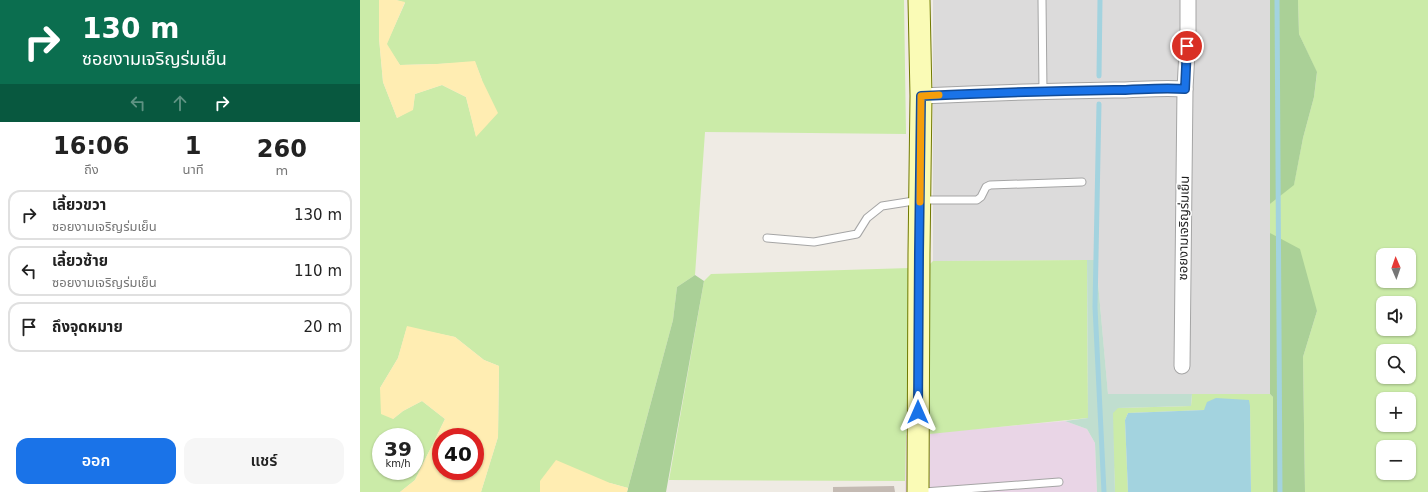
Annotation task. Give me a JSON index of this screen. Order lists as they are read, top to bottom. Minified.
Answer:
{"streets":{"street":["ซอยงามเจริญร่มเย็น"]},"north":"top","page":{"turn":["130 m","ซอยงามเจริญร่มเย็น"],"eta":["16:06","ถึง","1","นาที","260","m"],"list":[{"name":"เลี้ยวขวา","note":"ซอยงามเจริญร่มเย็น","value":"130 m"},{"name":"เลี้ยวซ้าย","note":"ซอยงามเจริญร่มเย็น","value":"110 m"},{"name":"ถึงจุดหมาย","value":"20 m"}],"map_buttons":["+","−"],"speed":"39 km/h","limit":"40","buttons":["ออก","แชร์"]}}
